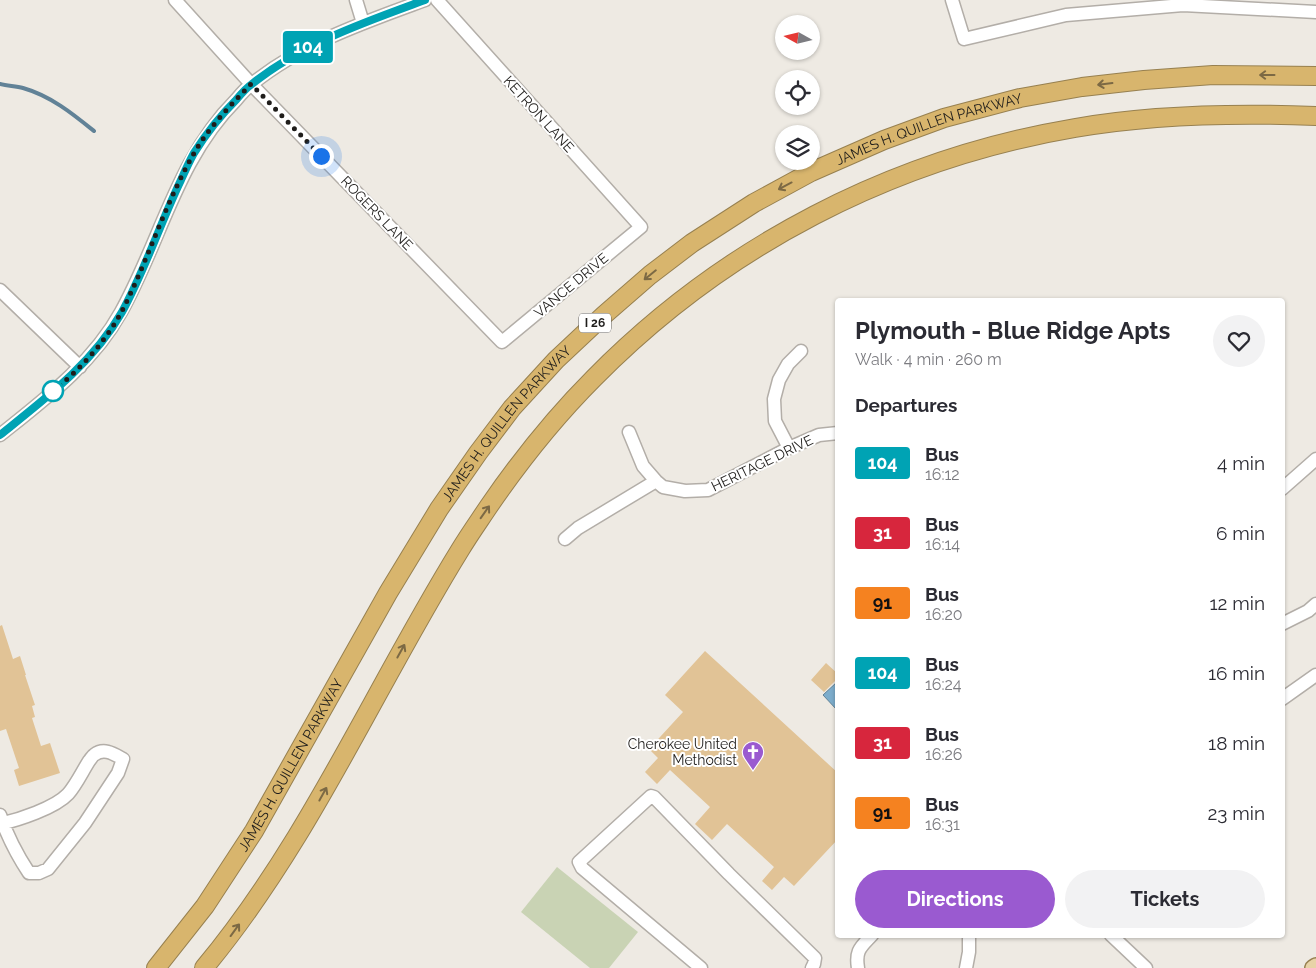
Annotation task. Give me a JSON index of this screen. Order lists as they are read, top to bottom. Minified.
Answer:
{"streets":{"highway":["JAMES H. QUILLEN PARKWAY","I 26"],"street":["KETRON LANE","ROGERS LANE","VANCE DRIVE","HERITAGE DRIVE"]},"crossings":[["KETRON LANE","VANCE DRIVE"],["ROGERS LANE","VANCE DRIVE"]],"places":{"church":["Cherokee United Methodist"]},"lines":["bus line 104"],"north":"left","page":{"on_map":"104","heading":[["Plymouth - Blue Ridge Apts","Walk · 4 min · 260 m"],"Departures"],"list":[{"mark":"104","name":"Bus","note":"16:12","value":"4 min"},{"mark":"31","name":"Bus","note":"16:14","value":"6 min"},{"mark":"91","name":"Bus","note":"16:20","value":"12 min"},{"mark":"104","name":"Bus","note":"16:24","value":"16 min"},{"mark":"31","name":"Bus","note":"16:26","value":"18 min"},{"mark":"91","name":"Bus","note":"16:31","value":"23 min"}],"buttons":["Directions","Tickets"]}}
